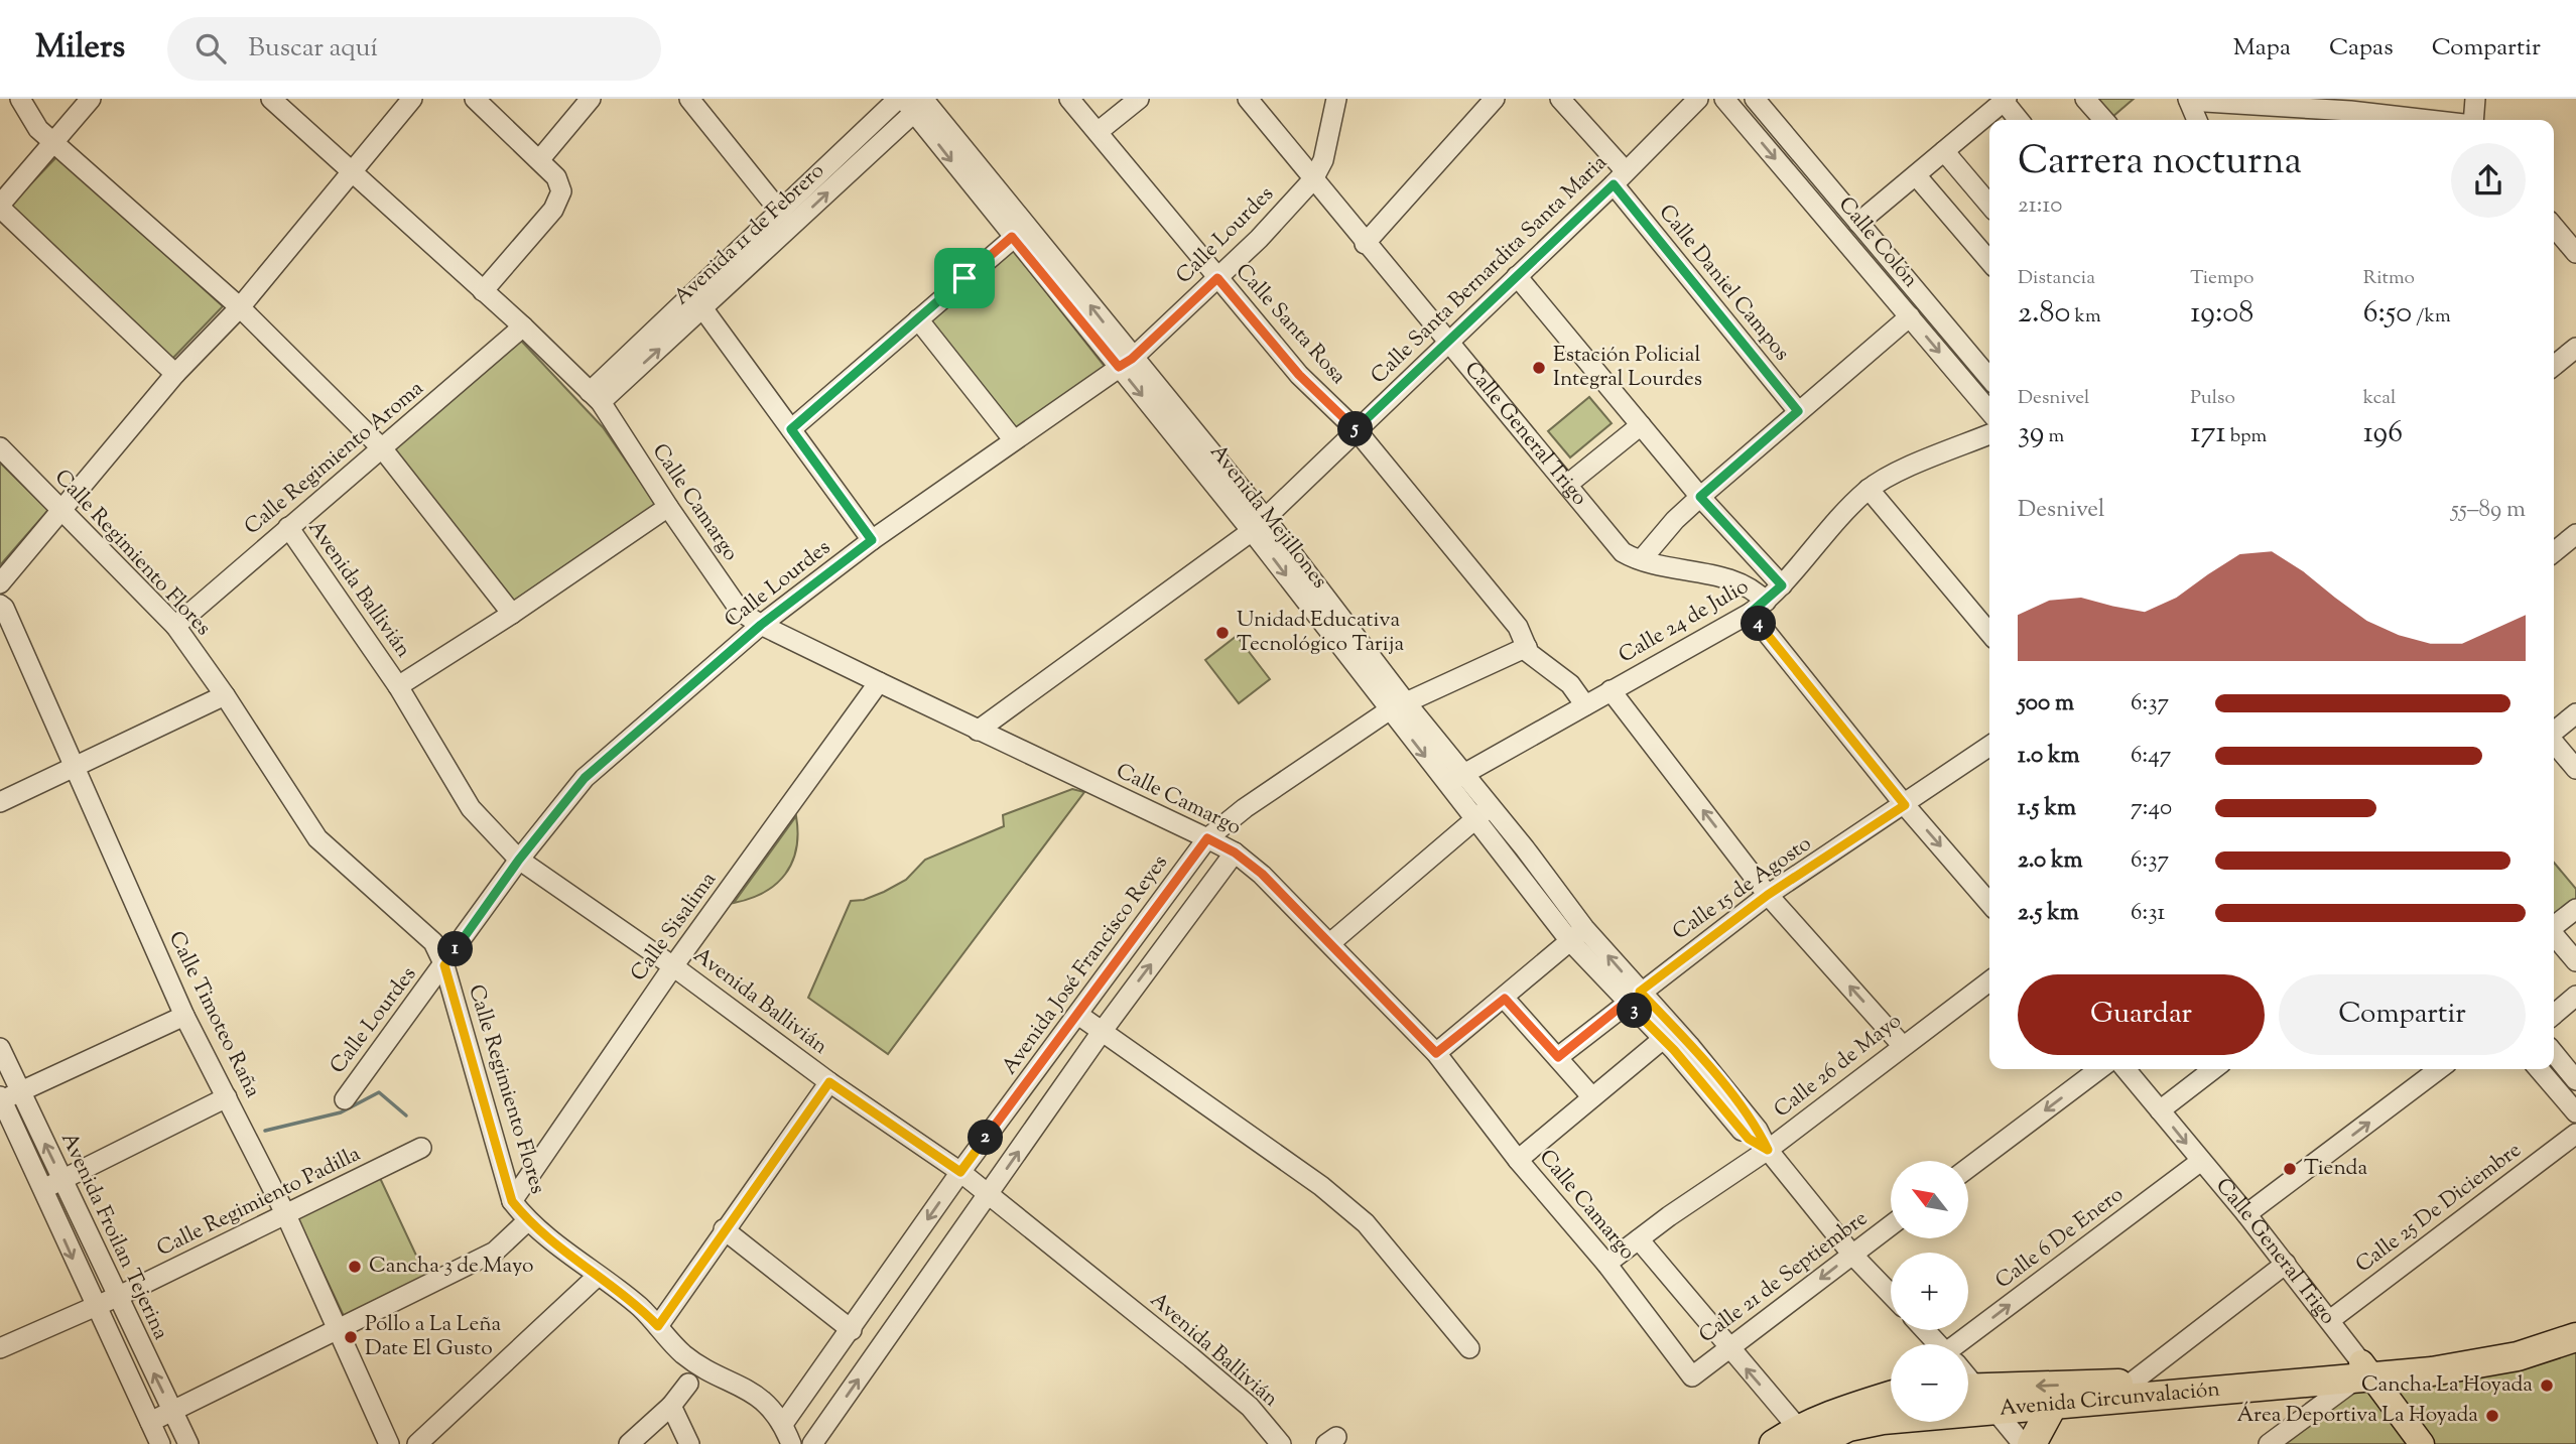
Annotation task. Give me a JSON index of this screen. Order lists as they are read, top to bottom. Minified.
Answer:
{"streets":{"highway":["Avenida Circunvalación"],"main road":["Calle General Trigo"],"street":["Avenida 11 de Febrero","Calle Lourdes","Calle Colón","Calle Santa Bernardita Santa Maria","Calle Daniel Campos","Calle Santa Rosa","Calle Regimiento Aroma","Calle Camargo","Avenida Mejillones","Calle Regimiento Flores","Avenida Ballivián","Calle 24 de Julio","Calle 15 de Agosto","Calle Sisalima","Avenida José Francisco Reyes","Calle Timoteo Raña","Calle 26 de Mayo","Calle Regimiento Padilla","Calle 25 De Diciembre","Avenida Froilan Tejerina","Calle 6 De Enero","Calle 21 de Septiembre"]},"crossings":[["Avenida 11 de Febrero","Calle Camargo"],["Avenida 11 de Febrero","Avenida Mejillones"],["Calle Lourdes","Calle Santa Rosa"],["Calle Lourdes","Calle General Trigo"],["Calle Lourdes","Calle Camargo"],["Calle Lourdes","Avenida Mejillones"],["Calle Lourdes","Calle Regimiento Flores"],["Calle Lourdes","Avenida Ballivián"],["Calle Santa Bernardita Santa Maria","Calle Daniel Campos"],["Calle Santa Bernardita Santa Maria","Calle Santa Rosa"],["Calle Santa Bernardita Santa Maria","Calle General Trigo"],["Calle Santa Bernardita Santa Maria","Calle Camargo"],["Calle Santa Bernardita Santa Maria","Avenida Mejillones"],["Calle Santa Rosa","Calle 24 de Julio"],["Calle Santa Rosa","Avenida José Francisco Reyes"],["Calle General Trigo","Calle 24 de Julio"],["Calle General Trigo","Calle 15 de Agosto"],["Calle General Trigo","Calle 25 De Diciembre"],["Calle General Trigo","Calle 6 De Enero"],["Calle General Trigo","Avenida Circunvalación"],["Calle Regimiento Aroma","Calle Camargo"],["Calle Regimiento Aroma","Calle Regimiento Flores"],["Calle Regimiento Aroma","Avenida Ballivián"],["Calle Camargo","Calle Sisalima"],["Calle Camargo","Avenida José Francisco Reyes"],["Calle Camargo","Calle 26 de Mayo"],["Calle Camargo","Calle 21 de Septiembre"],["Calle Camargo","Avenida Circunvalación"],["Avenida Mejillones","Calle 24 de Julio"],["Avenida Mejillones","Calle 15 de Agosto"],["Avenida Mejillones","Avenida José Francisco Reyes"],["Avenida Mejillones","Calle 26 de Mayo"],["Avenida Mejillones","Calle 21 de Septiembre"],["Calle Regimiento Flores","Calle Sisalima"],["Calle Regimiento Flores","Avenida José Francisco Reyes"],["Avenida Ballivián","Calle Sisalima"],["Avenida Ballivián","Avenida José Francisco Reyes"],["Calle Timoteo Raña","Calle Regimiento Padilla"],["Calle Regimiento Padilla","Avenida Froilan Tejerina"]],"one_way":["Calle 21 de Septiembre"],"places":["Estación Policial Integral Lourdes","Unidad Educativa Tecnológico Tarija","Tienda","Cancha 3 de Mayo","Pollo a La Leña Date El Gusto","Cancha La Hoyada","Área Deportiva La Hoyada"],"north":"top left","page":{"header":"Milers","search":"Buscar aquí","nav":["Mapa","Capas","Compartir"],"heading":["Carrera nocturna","21:10"],"stats":[["Distancia","2.80 km"],["Tiempo","19:08"],["Ritmo","6:50 /km"],["Desnivel","39 m"],["Pulso","171 bpm"],["kcal","196"]],"pins":["5","4","1","3","2"],"chart":["Desnivel","55–89 m"],"list":[{"name":"500 m","note":"6:37"},{"name":"1.0 km","note":"6:47"},{"name":"1.5 km","note":"7:40"},{"name":"2.0 km","note":"6:37"},{"name":"2.5 km","note":"6:31"}],"buttons":["Guardar","Compartir"],"map_buttons":["+","−"]}}
